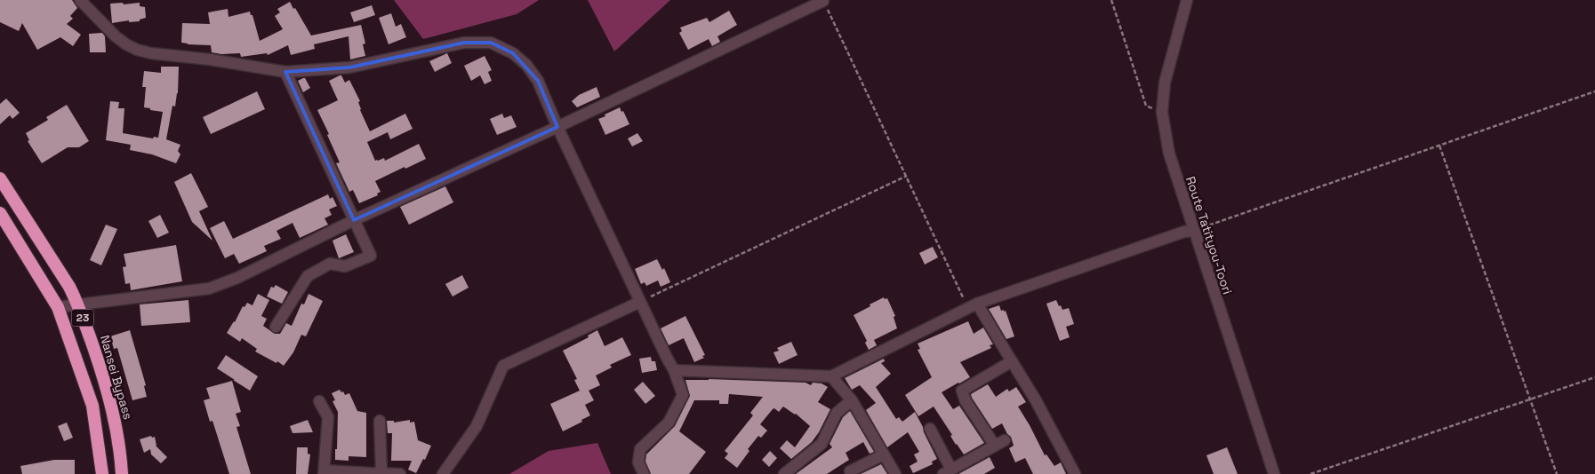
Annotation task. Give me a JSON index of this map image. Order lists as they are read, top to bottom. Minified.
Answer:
{"streets":{"highway":["23","Nansei Bypass"],"street":["Route Tatityou-Toori"]}}
